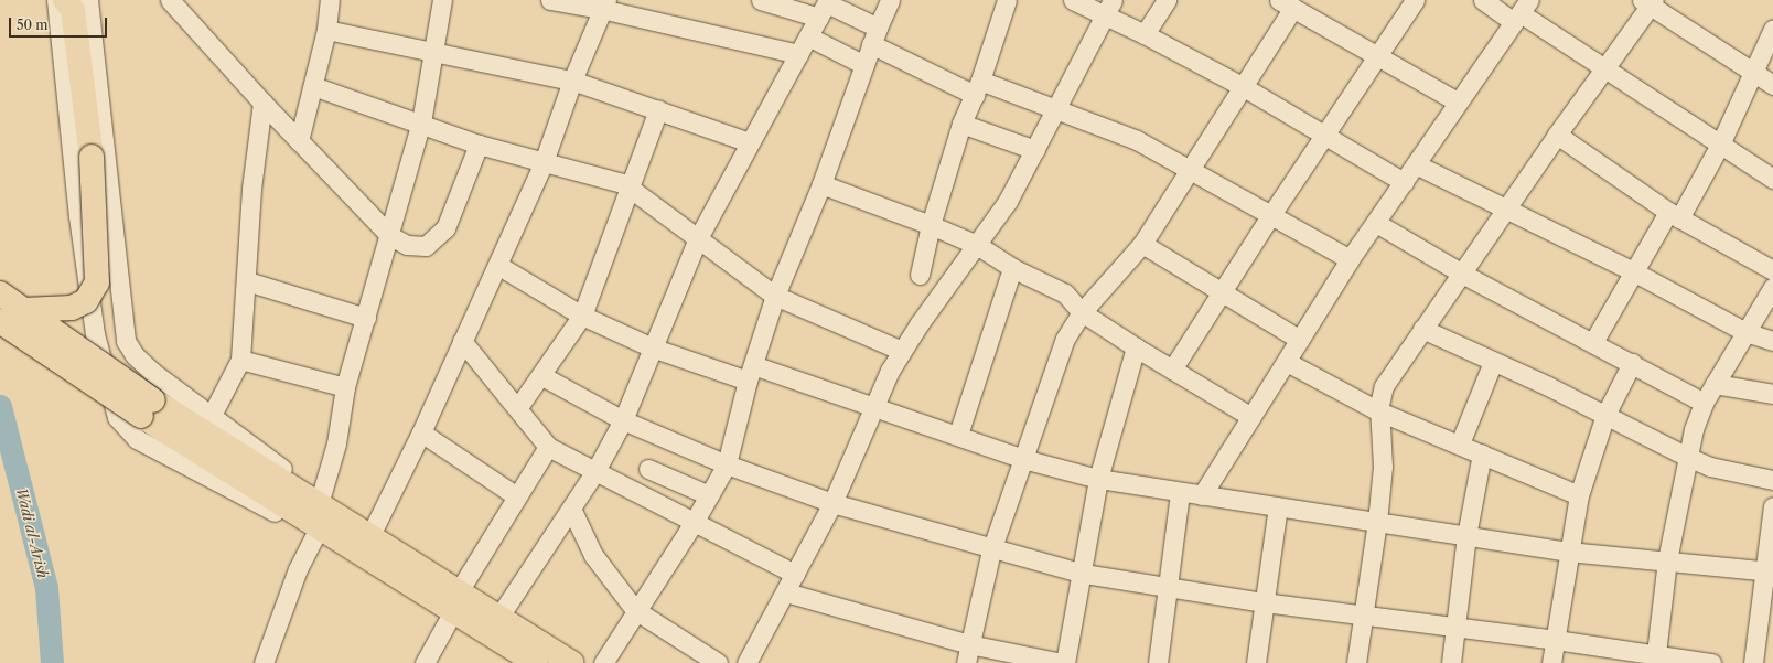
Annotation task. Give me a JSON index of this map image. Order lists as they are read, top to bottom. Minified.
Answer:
{"water":["Wadi al-Arish"],"scale_bar":"50 m"}
